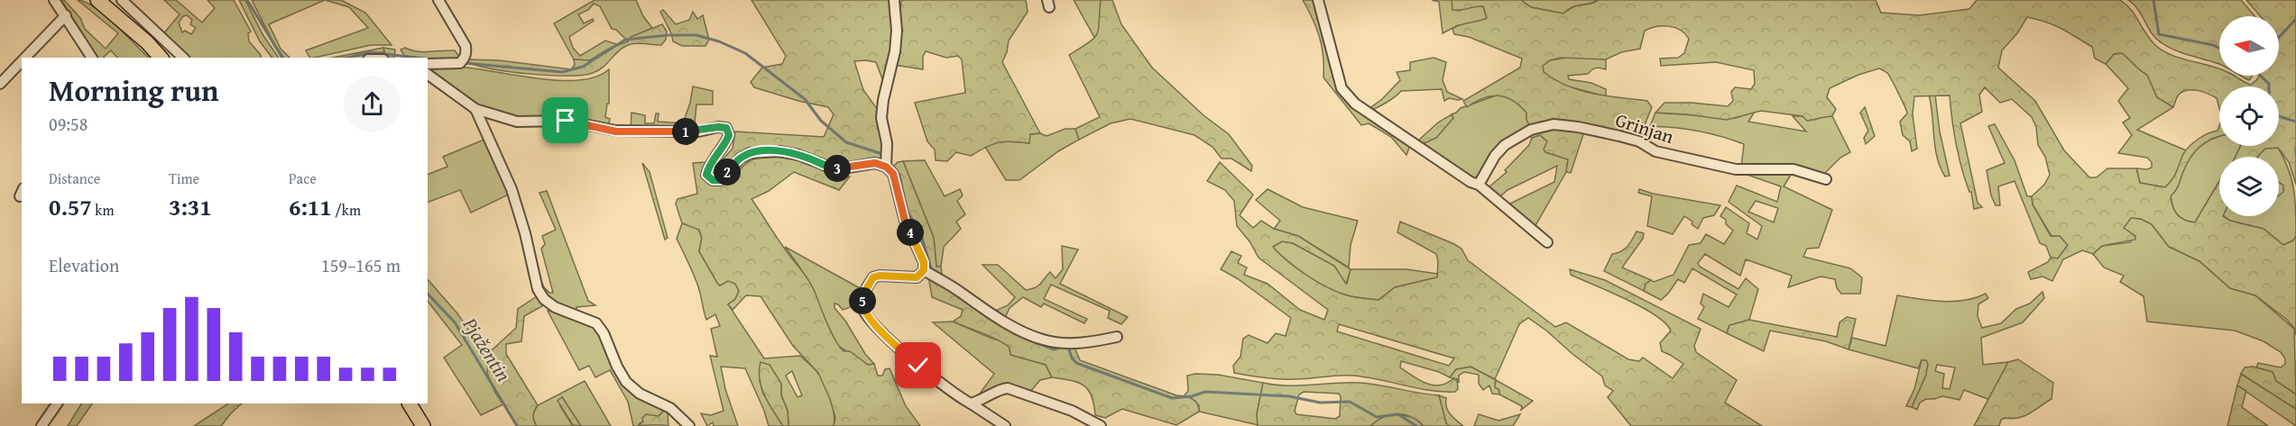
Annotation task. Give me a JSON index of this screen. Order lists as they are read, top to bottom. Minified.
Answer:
{"streets":{"street":["Grinjan"]},"water":["Pjažentin"],"north":"left","page":{"heading":["Morning run","09:58"],"pins":["1","3","2","4","5"],"stats":[["Distance","0.57 km"],["Time","3:31"],["Pace","6:11 /km"]],"chart":["Elevation","159–165 m"]}}
